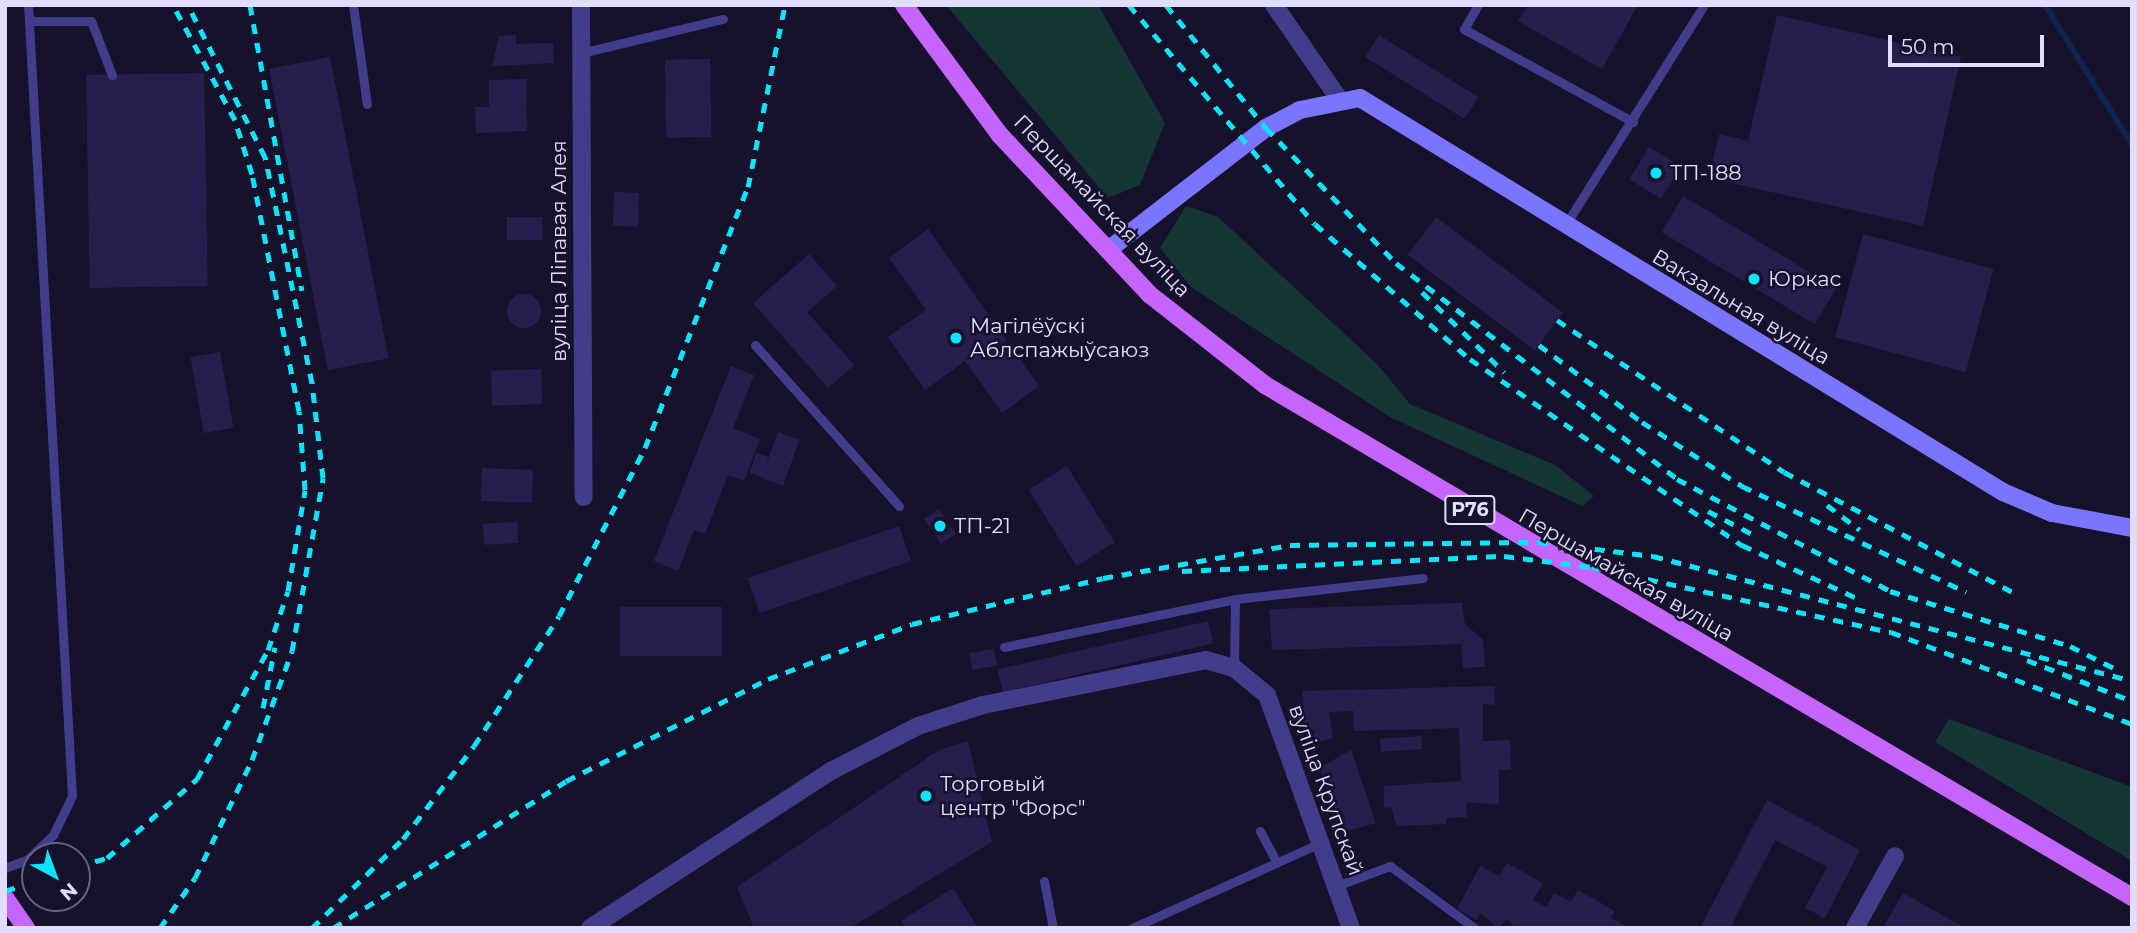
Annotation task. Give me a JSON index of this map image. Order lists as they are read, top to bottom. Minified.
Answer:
{"streets":{"main road":["Першамайская вуліца","Вакзальная вуліца","Р76"],"street":["вуліца Ліпавая Алея","вуліца Крупскай"]},"crossings":[["Першамайская вуліца","Вакзальная вуліца"]],"places":["ТП-188","Юркас","Магілёўскі Аблспажыўсаюз","ТП-21","Торговый центр \"Форс\""],"scale_bar":"50 m","north":"bottom right"}
